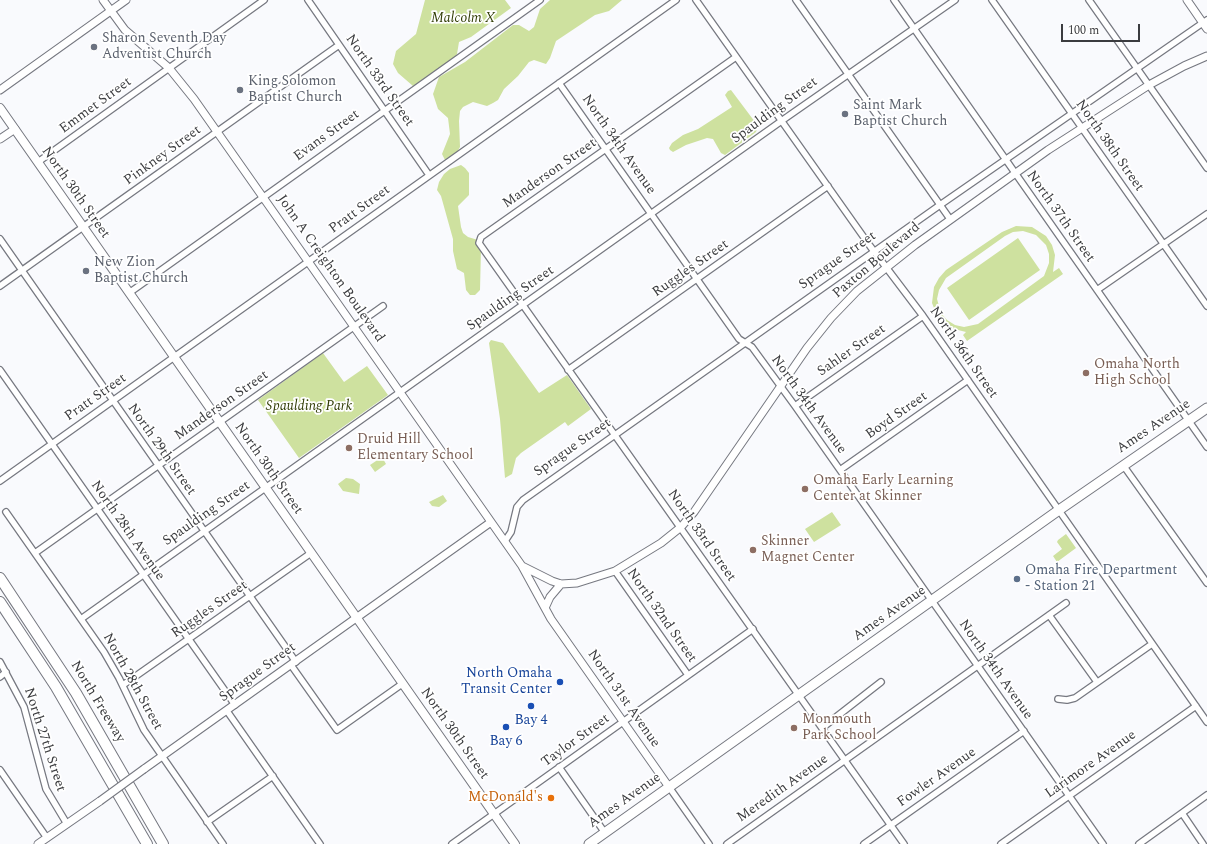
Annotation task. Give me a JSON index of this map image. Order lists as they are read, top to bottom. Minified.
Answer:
{"streets":{"highway":["North Freeway"],"main road":["North 30th Street","Ames Avenue"],"street":["North 33rd Street","Emmet Street","Spaulding Street","Evans Street","North 34th Avenue","North 38th Street","Pinkney Street","Manderson Street","Pratt Street","North 37th Street","Sprague Street","Paxton Boulevard","John A Creighton Boulevard","Ruggles Street","Sahler Street","North 36th Street","Boyd Street","North 29th Street","North 28th Avenue","North 32nd Street","North 28th Street","North 31st Avenue","North 27th Street","Taylor Street","Larimore Avenue","Fowler Avenue","Meredith Avenue"]},"crossings":[["North 33rd Street","Spaulding Street"],["North 33rd Street","Evans Street"],["North 33rd Street","Pinkney Street"],["North 33rd Street","Manderson Street"],["North 33rd Street","Pratt Street"],["North 33rd Street","Sprague Street"],["North 33rd Street","Paxton Boulevard"],["North 33rd Street","Ruggles Street"],["North 33rd Street","Ames Avenue"],["North 33rd Street","Taylor Street"],["North 33rd Street","Fowler Avenue"],["North 33rd Street","Meredith Avenue"],["Emmet Street","North 30th Street"],["Emmet Street","John A Creighton Boulevard"],["Spaulding Street","North 34th Avenue"],["Spaulding Street","North 30th Street"],["Spaulding Street","North 37th Street"],["Spaulding Street","John A Creighton Boulevard"],["Spaulding Street","North 36th Street"],["Spaulding Street","North 29th Street"],["Spaulding Street","North 28th Avenue"],["Spaulding Street","North 28th Street"],["Evans Street","North 30th Street"],["Evans Street","John A Creighton Boulevard"],["North 34th Avenue","Manderson Street"],["North 34th Avenue","Pratt Street"],["North 34th Avenue","Sprague Street"],["North 34th Avenue","Paxton Boulevard"],["North 34th Avenue","Ruggles Street"],["North 34th Avenue","Sahler Street"],["North 34th Avenue","Boyd Street"],["North 34th Avenue","Ames Avenue"],["North 34th Avenue","Larimore Avenue"],["North 34th Avenue","Fowler Avenue"],["North 34th Avenue","Meredith Avenue"],["North 38th Street","Sprague Street"],["North 38th Street","Paxton Boulevard"],["Pinkney Street","North 30th Street"],["Pinkney Street","John A Creighton Boulevard"],["Pinkney Street","North 29th Street"],["Manderson Street","North 30th Street"],["Manderson Street","John A Creighton Boulevard"],["Manderson Street","North 36th Street"],["Manderson Street","North 29th Street"],["Manderson Street","North 28th Avenue"],["Manderson Street","North 28th Street"],["North 30th Street","Pratt Street"],["North 30th Street","Sprague Street"],["North 30th Street","Ruggles Street"],["North 30th Street","North 29th Street"],["North 30th Street","Taylor Street"],["Pratt Street","John A Creighton Boulevard"],["Pratt Street","North 29th Street"],["Pratt Street","North 28th Avenue"],["North 37th Street","Sprague Street"],["North 37th Street","Paxton Boulevard"],["North 37th Street","Ames Avenue"],["Sprague Street","John A Creighton Boulevard"],["Sprague Street","North 36th Street"],["Sprague Street","North 29th Street"],["Sprague Street","North 28th Avenue"],["Sprague Street","North 28th Street"],["Sprague Street","North 27th Street"],["Paxton Boulevard","John A Creighton Boulevard"],["Paxton Boulevard","North 36th Street"],["Paxton Boulevard","North 32nd Street"],["Paxton Boulevard","North 31st Avenue"],["John A Creighton Boulevard","North 31st Avenue"],["Ruggles Street","North 36th Street"],["Ruggles Street","North 29th Street"],["Ruggles Street","North 28th Avenue"],["Ruggles Street","North 28th Street"],["Sahler Street","North 36th Street"],["North 36th Street","Boyd Street"],["North 36th Street","Ames Avenue"],["North 36th Street","Larimore Avenue"],["Ames Avenue","North 31st Avenue"],["North 32nd Street","Taylor Street"],["North 31st Avenue","Taylor Street"]],"parks":["Malcolm X","Spaulding Park"],"places":["Sharon Seventh Day Adventist Church","King Solomon Baptist Church","Saint Mark Baptist Church","New Zion Baptist Church","Omaha North High School","Druid Hill Elementary School","Omaha Early Learning Center at Skinner","Skinner Magnet Center","Omaha Fire Department - Station 21","North Omaha Transit Center","Bay 4","Bay 6","Monmouth Park School","McDonald's"],"scale_bar":"100 m"}
